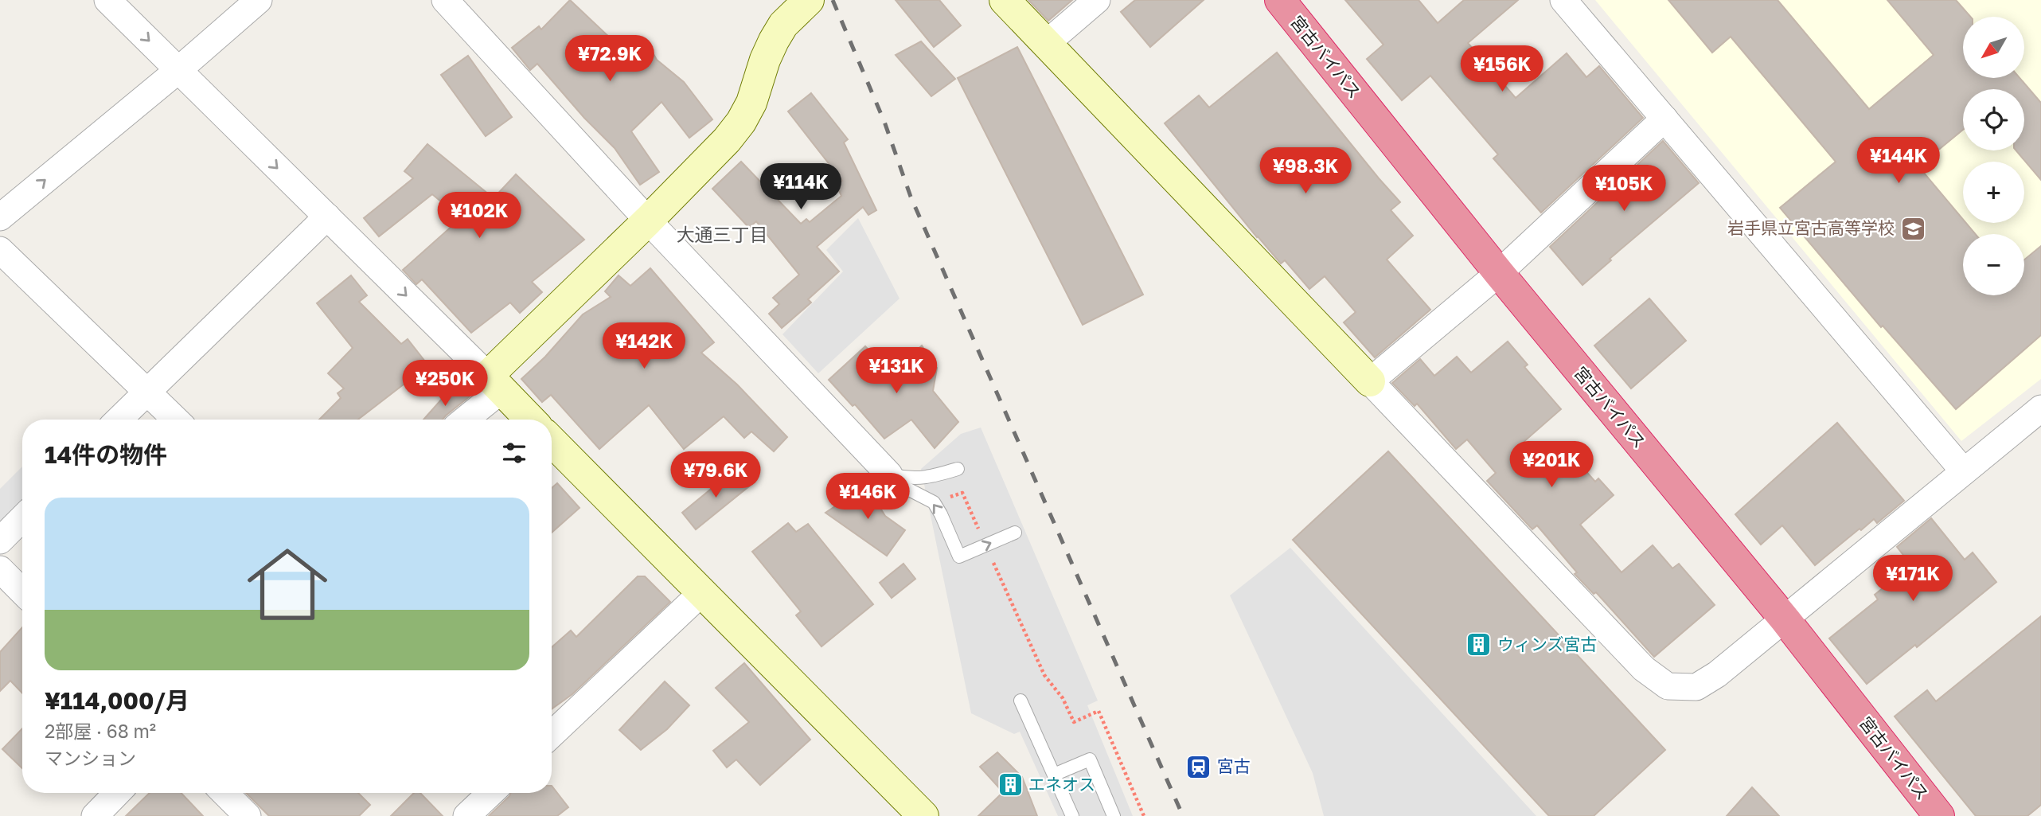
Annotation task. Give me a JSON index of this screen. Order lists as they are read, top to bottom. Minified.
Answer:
{"streets":{"highway":["宮古バイパス"]},"districts":["大通三丁目"],"places":{"school or university":["岩手県立宮古高等学校"],"building":["ウィンズ宮古","エネオス"],"station":["宮古"]},"north":"bottom left","page":{"map_buttons":["+","−"],"price":["¥72.9K","¥156K","¥144K","¥98.3K","¥114K","¥105K","¥102K","¥142K","¥131K","¥250K","¥201K","¥79.6K","¥146K","¥171K"],"heading":"14件の物件","list":[{"name":"¥114,000/月","note":"2部屋 · 68 m² · マンション"}]}}
